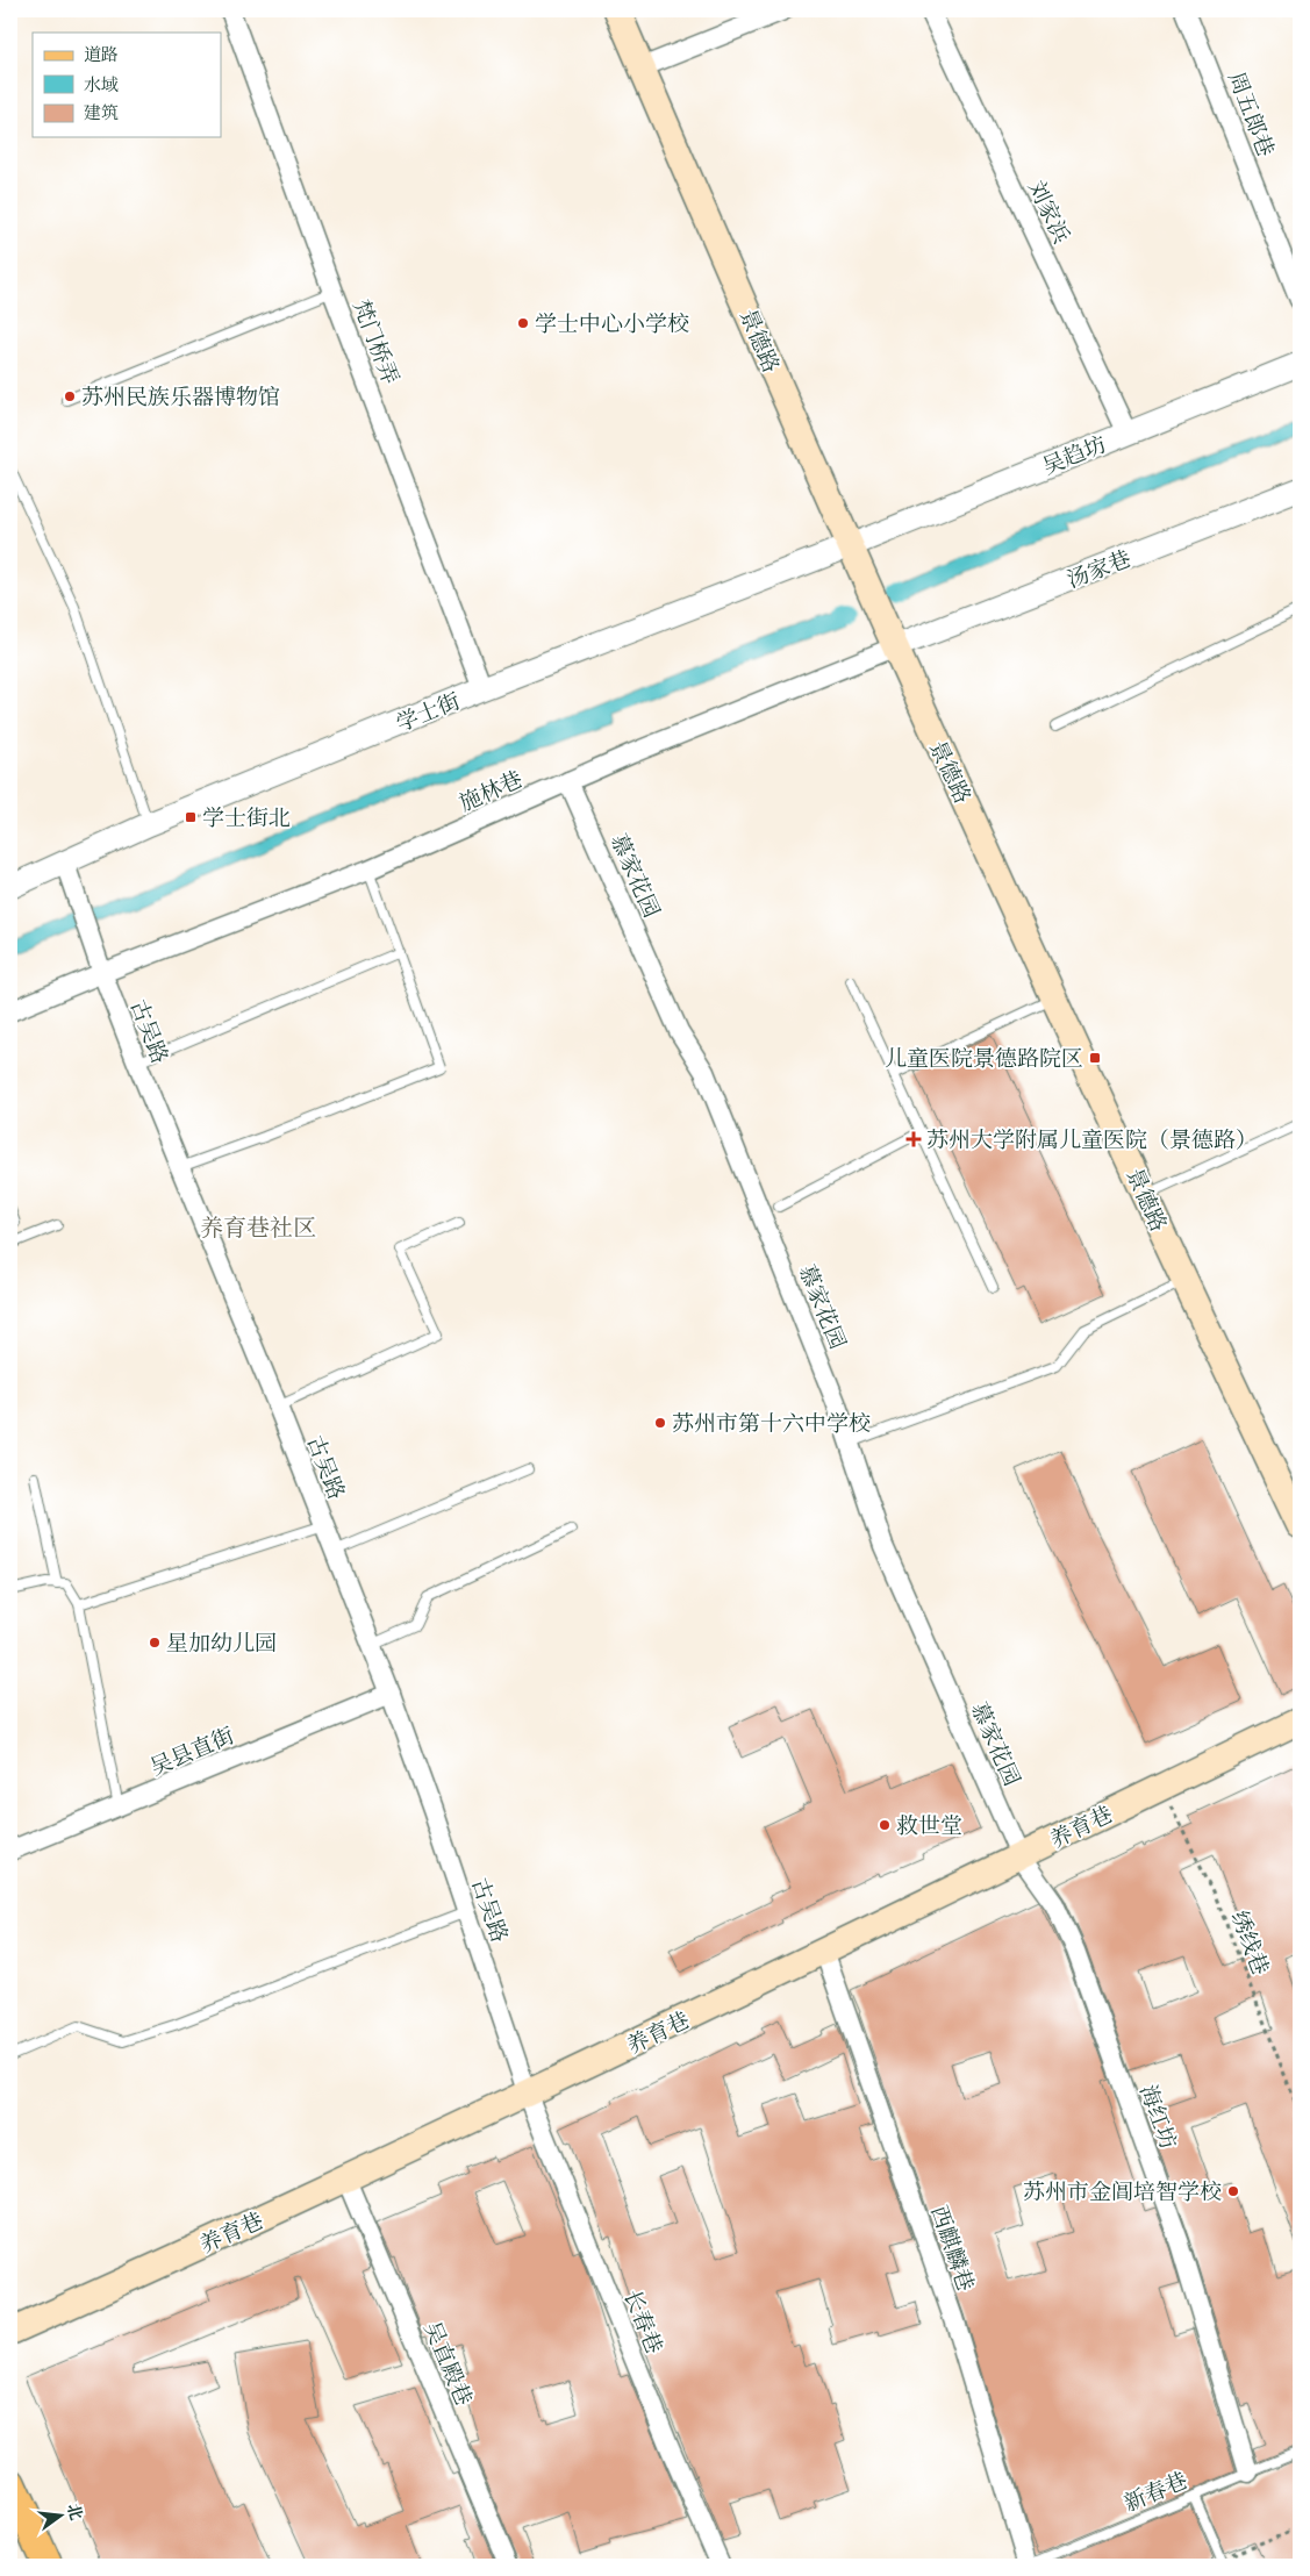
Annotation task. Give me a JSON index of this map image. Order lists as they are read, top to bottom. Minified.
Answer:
{"streets":{"main road":["景德路","养育巷"],"street":["周五郎巷","刘家浜","梵门桥弄","吴趋坊","汤家巷","学士街","施林巷","慕家花园","古吴路","吴县直街","海红坊","西麒麟巷","长春巷","吴直殿巷"],"lane":["新春巷"],"path":["绣线巷"]},"crossings":[["刘家浜","吴趋坊"],["景德路","吴趋坊"],["景德路","汤家巷"],["景德路","学士街"],["景德路","施林巷"],["梵门桥弄","学士街"],["吴趋坊","学士街"],["汤家巷","施林巷"],["学士街","古吴路"],["施林巷","慕家花园"],["施林巷","古吴路"],["慕家花园","养育巷"],["慕家花园","海红坊"],["古吴路","吴县直街"],["古吴路","养育巷"],["古吴路","长春巷"],["养育巷","绣线巷"],["养育巷","海红坊"],["养育巷","西麒麟巷"],["养育巷","长春巷"],["养育巷","吴直殿巷"],["海红坊","新春巷"],["西麒麟巷","新春巷"]],"districts":["养育巷社区"],"places":{"other":["学士中心小学校","苏州民族乐器博物馆","苏州市第十六中学校","星加幼儿园","救世堂","苏州市金阊培智学校"],"transit":["学士街北","儿童医院景德路院区"],"health":["苏州大学附属儿童医院（景德路）"]},"legend":["道路","水域","建筑"],"north":"right"}
